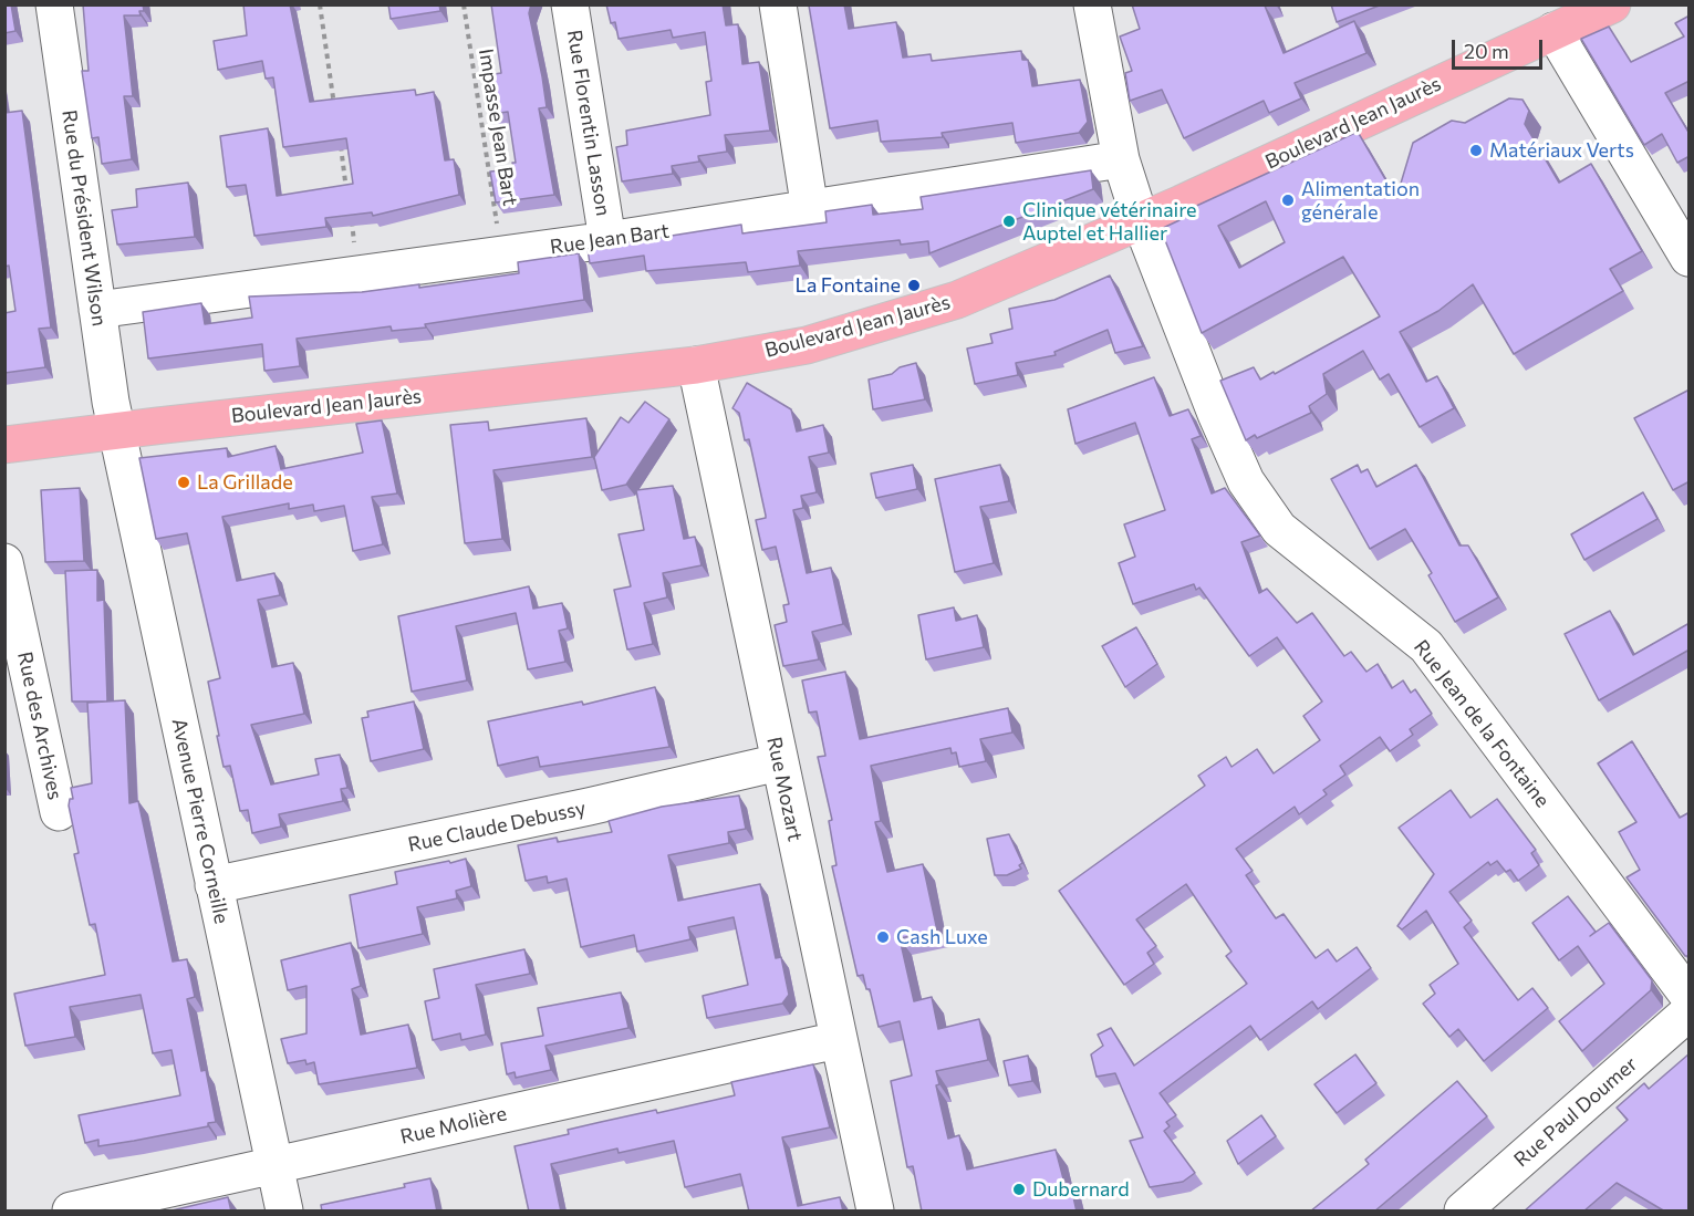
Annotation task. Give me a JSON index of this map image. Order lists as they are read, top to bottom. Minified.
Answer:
{"streets":{"main road":["Boulevard Jean Jaurès"],"street":["Rue Florentin Lasson","Rue du Président Wilson","Rue Jean Bart","Rue Jean de la Fontaine","Rue des Archives","Rue Mozart","Avenue Pierre Corneille","Rue Claude Debussy","Rue Paul Doumer","Rue Molière"],"path":["Impasse Jean Bart"]},"crossings":[["Rue Florentin Lasson","Rue Jean Bart"],["Boulevard Jean Jaurès","Rue du Président Wilson"],["Boulevard Jean Jaurès","Rue Jean de la Fontaine"],["Boulevard Jean Jaurès","Rue Mozart"],["Boulevard Jean Jaurès","Avenue Pierre Corneille"],["Impasse Jean Bart","Rue Jean Bart"],["Rue du Président Wilson","Rue Jean Bart"],["Rue du Président Wilson","Avenue Pierre Corneille"],["Rue Jean Bart","Rue Jean de la Fontaine"],["Rue Mozart","Rue Claude Debussy"],["Rue Mozart","Rue Molière"],["Avenue Pierre Corneille","Rue Claude Debussy"],["Avenue Pierre Corneille","Rue Molière"]],"places":["Matériaux Verts","Alimentation générale","Clinique vétérinaire Auptel et Hallier","La Fontaine","La Grillade","Cash Luxe","Dubernard"],"scale_bar":"20 m"}
